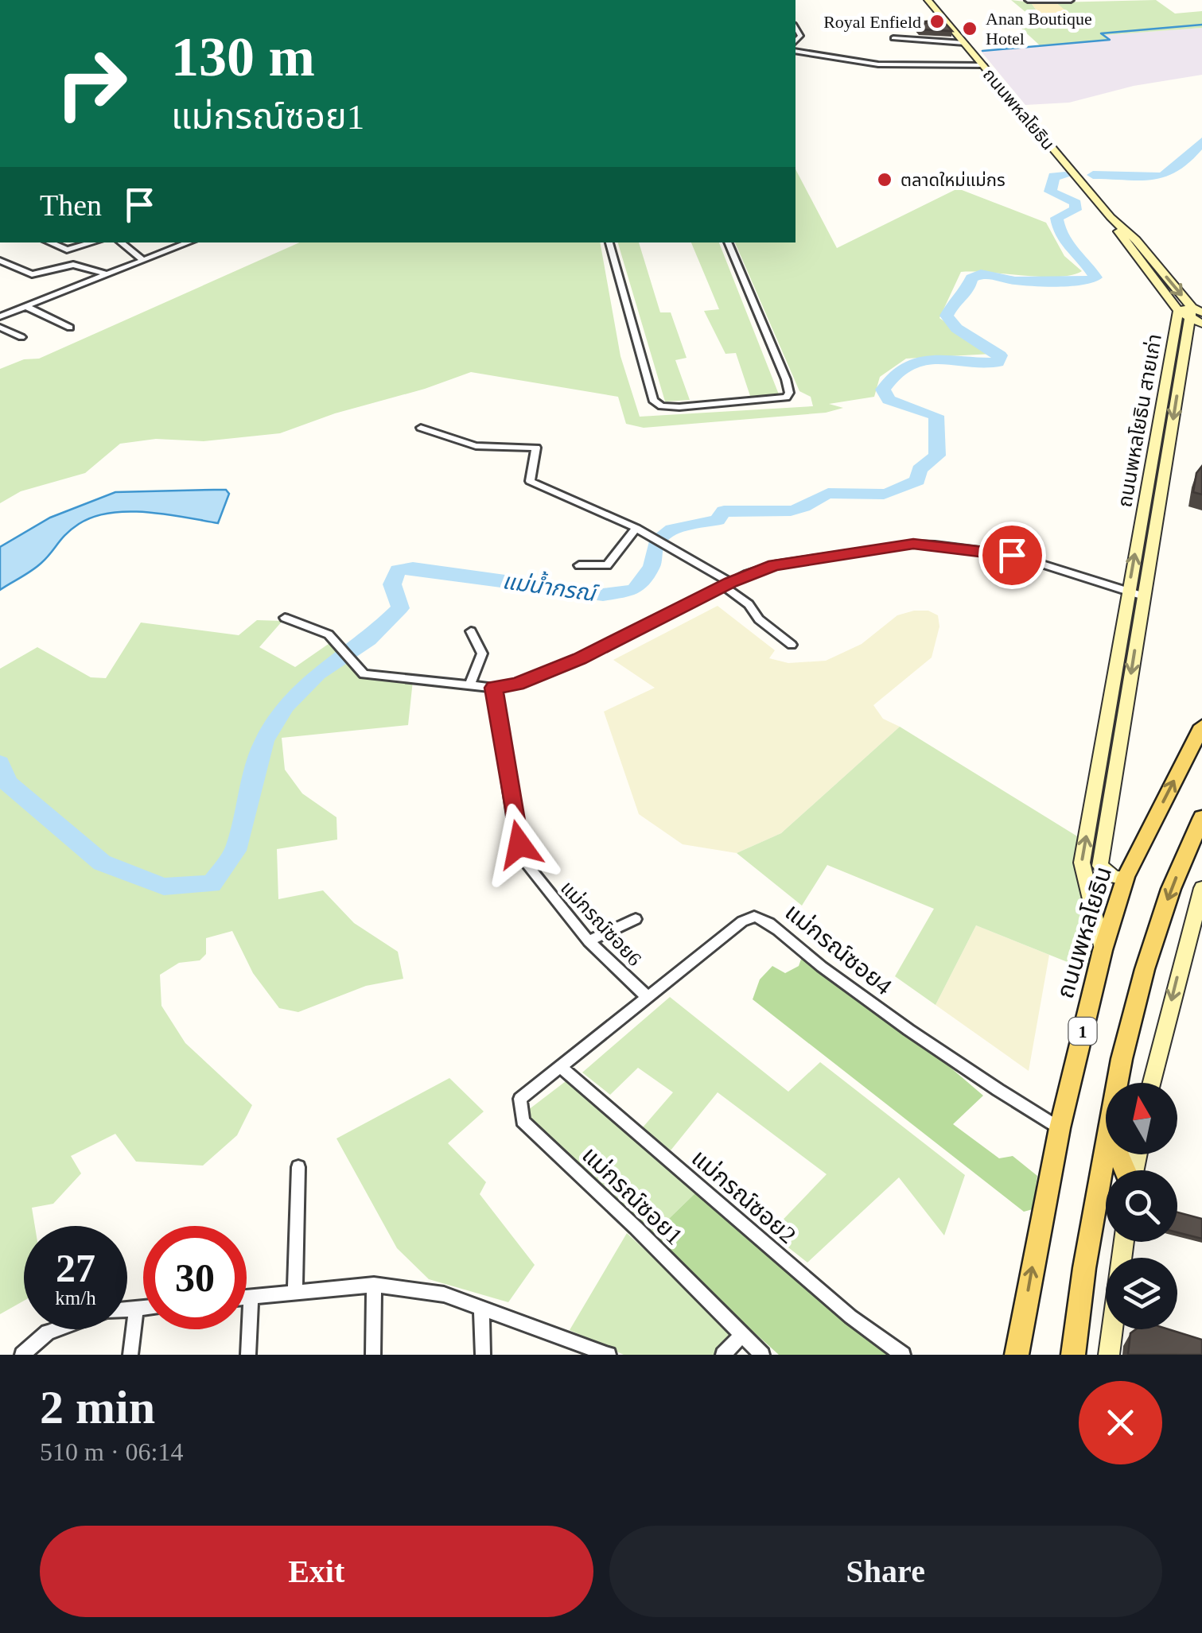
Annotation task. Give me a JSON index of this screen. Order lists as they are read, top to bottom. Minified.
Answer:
{"streets":{"main road":["ถนนพหลโยธิน","ถนนพหลโยธิน สายเก่า","1"],"street":["แม่กรณ์ซอย6","แม่กรณ์ซอย4","แม่กรณ์ซอย1","แม่กรณ์ซอย2"]},"crossings":[["ถนนพหลโยธิน","ถนนพหลโยธิน สายเก่า"],["ถนนพหลโยธิน","แม่กรณ์ซอย4"],["แม่กรณ์ซอย6","แม่กรณ์ซอย4"],["แม่กรณ์ซอย4","แม่กรณ์ซอย1"],["แม่กรณ์ซอย4","แม่กรณ์ซอย2"],["แม่กรณ์ซอย1","แม่กรณ์ซอย2"]],"water":["แม่น้ำกรณ์"],"places":["Royal Enfield","Anan Boutique Hotel","ตลาดใหม่แม่กร"],"north":"top","page":{"turn":["130 m","แม่กรณ์ซอย1"],"then":"Then","speed":"27 km/h","limit":"30","heading":["2 min","510 m · 06:14"],"buttons":["Exit","Share"]}}
